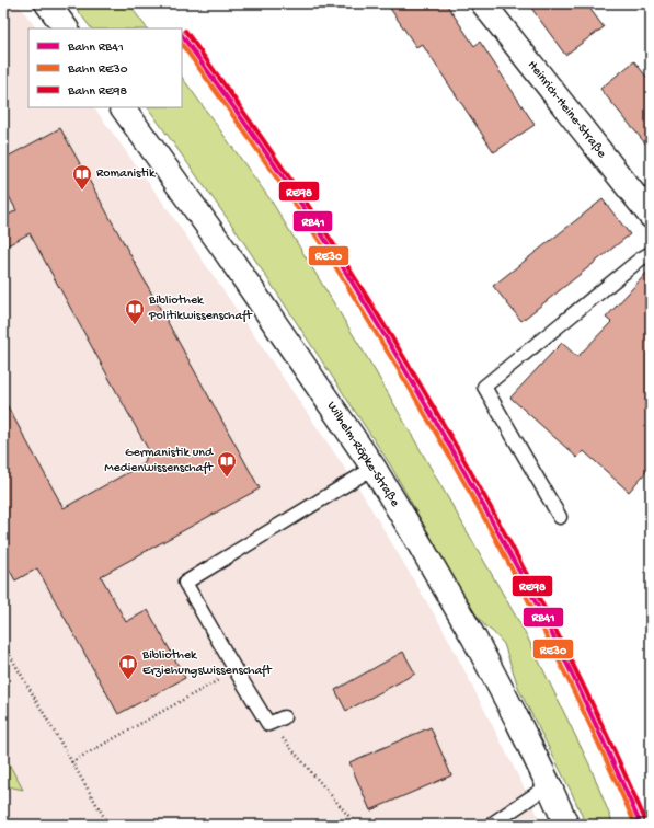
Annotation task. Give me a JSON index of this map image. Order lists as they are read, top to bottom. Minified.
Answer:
{"streets":{"main road":["Heinrich-Heine-Straße","Wilhelm-Röpke-Straße"]},"places":{"library":["Romanistik","Bibliothek Politikwissenschaft","Germanistik und Medienwissenschaft","Bibliothek Erziehungswissenschaft"]},"lines":["rail line RE98","rail line RB41","rail line RE30"],"legend":["Bahn RB41","Bahn RE30","Bahn RE98"]}
